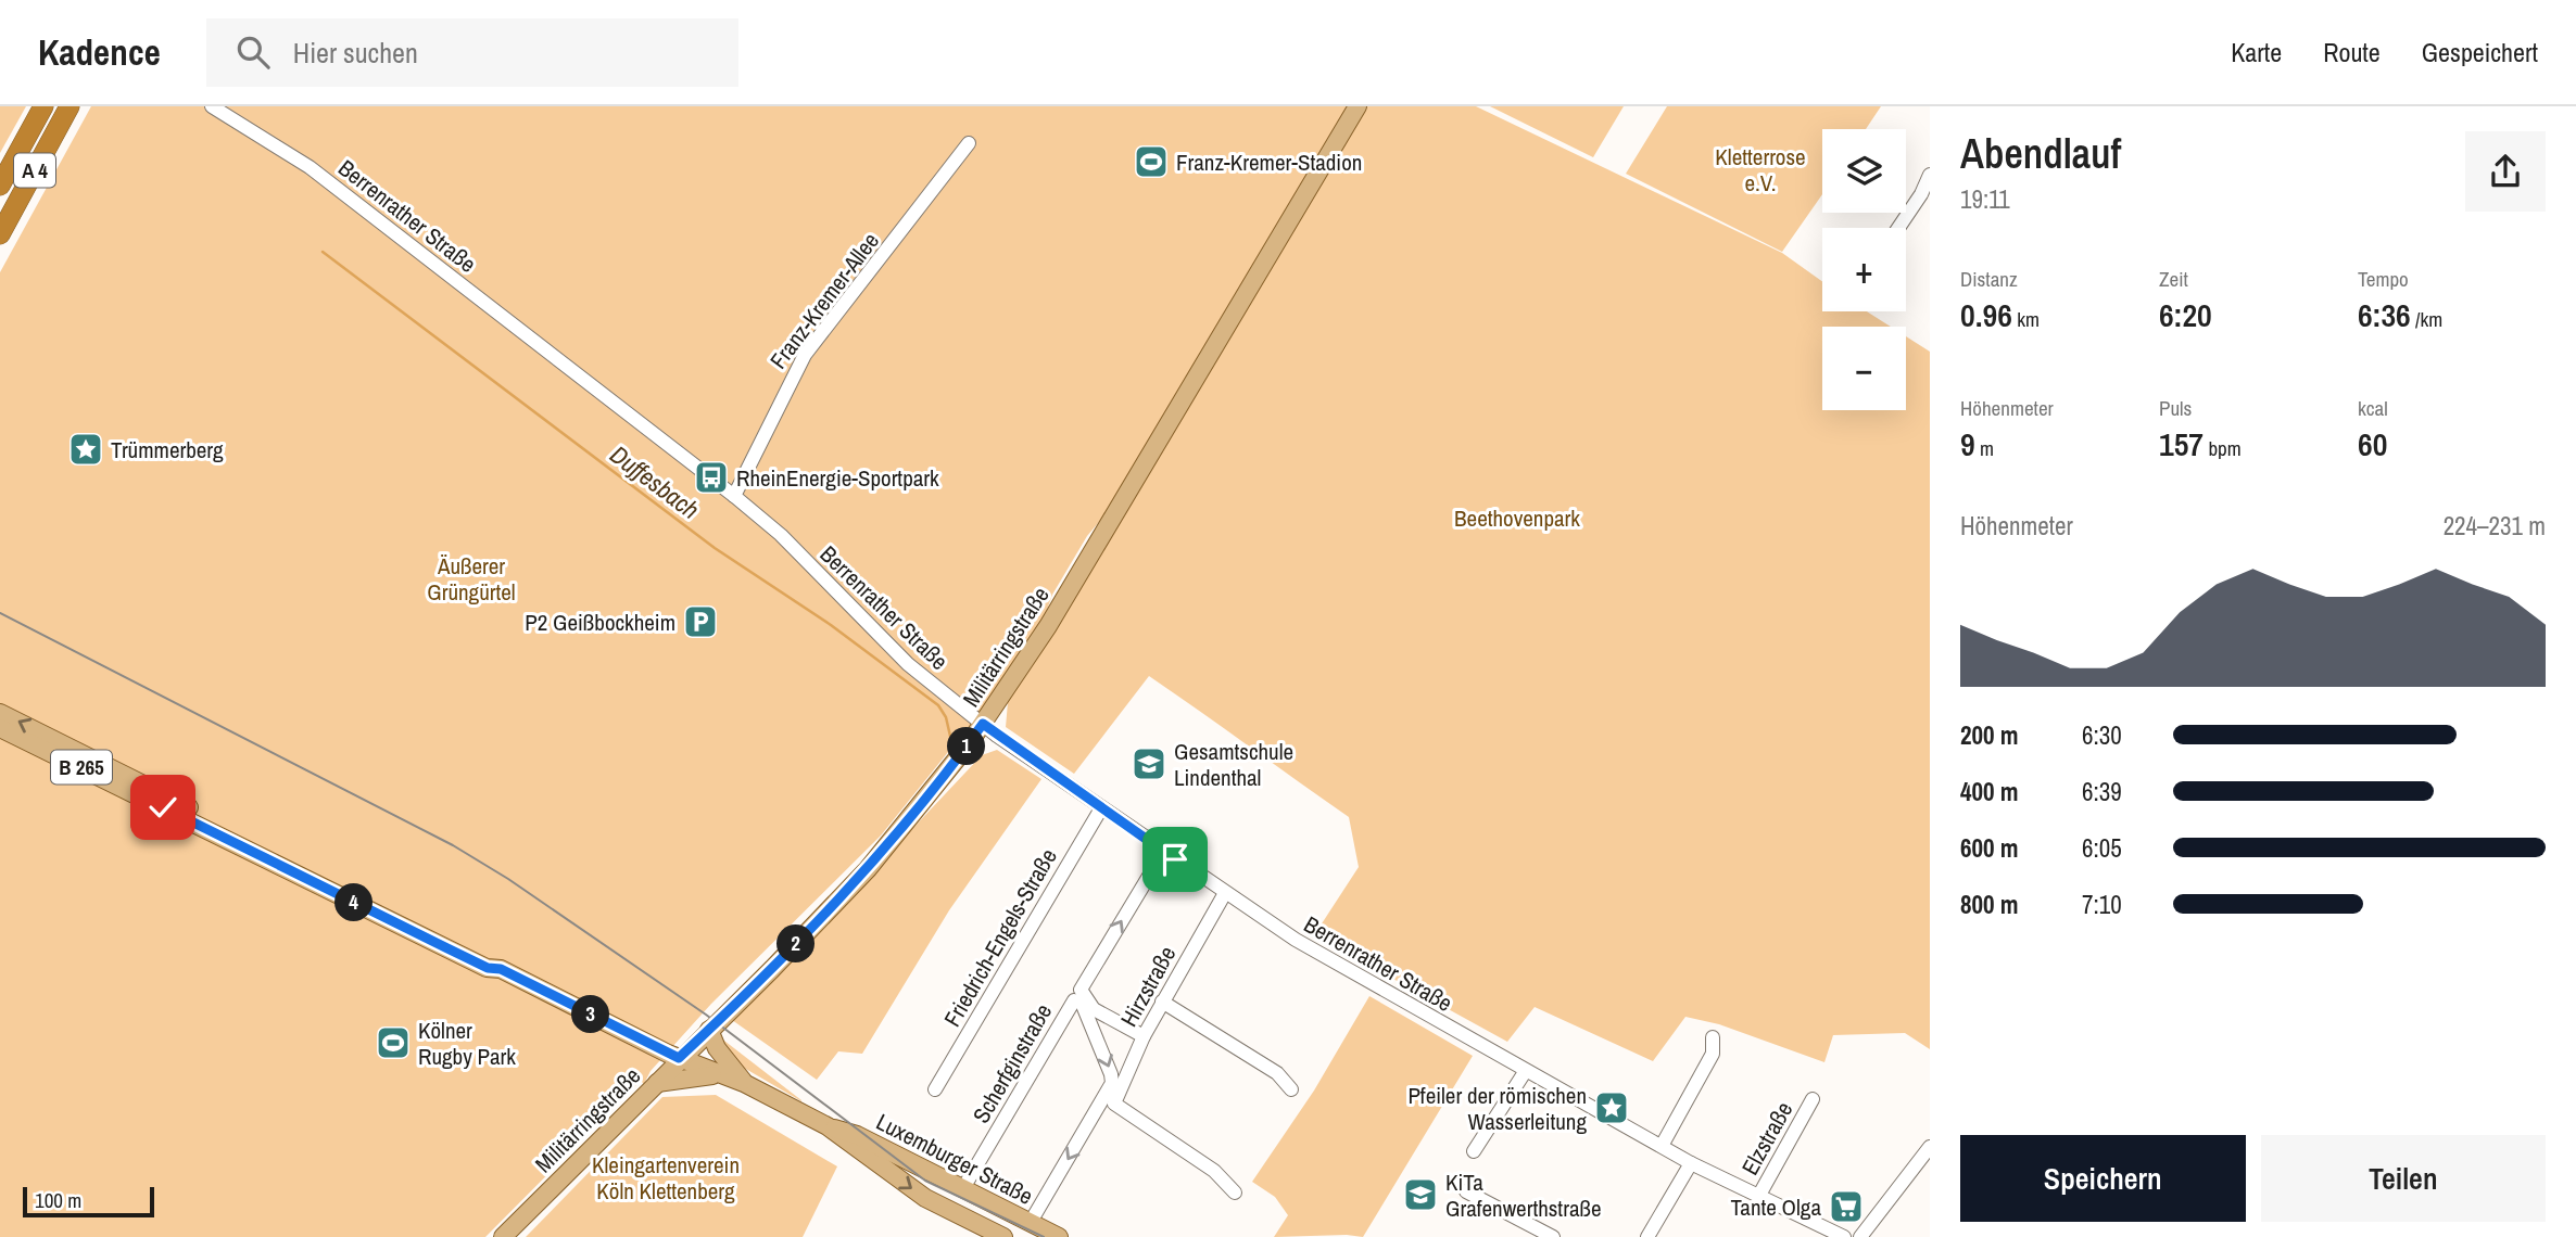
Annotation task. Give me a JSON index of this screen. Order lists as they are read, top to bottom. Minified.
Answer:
{"streets":{"highway":["A 4"],"main road":["Militärringstraße","B 265","Luxemburger Straße"],"street":["Berrenrather Straße","Franz-Kremer-Allee","Friedrich-Engels-Straße","Hirzstraße","Scherfginstraße","Elzstraße"]},"crossings":[["Berrenrather Straße","Franz-Kremer-Allee"],["Berrenrather Straße","Militärringstraße"],["Berrenrather Straße","Friedrich-Engels-Straße"],["Berrenrather Straße","Hirzstraße"],["Berrenrather Straße","Scherfginstraße"],["Berrenrather Straße","Elzstraße"],["Militärringstraße","Luxemburger Straße"],["Hirzstraße","Luxemburger Straße"],["Scherfginstraße","Luxemburger Straße"]],"one_way":["Hirzstraße","Scherfginstraße"],"water":["Duffesbach"],"parks":["Kletterrose e.V.","Beethovenpark","Äußerer Grüngürtel","Kleingartenverein Köln Klettenberg"],"places":{"sports":["Franz-Kremer-Stadion","Kölner Rugby Park"],"place":["Trümmerberg","Pfeiler der römischen Wasserleitung"],"bus stop":["RheinEnergie-Sportpark"],"parking":["P2 Geißbockheim"],"school or university":["Gesamtschule Lindenthal","KiTa Grafenwerthstraße"],"supermarket":["Tante Olga"]},"scale_bar":"100 m","page":{"header":"Kadence","search":"Hier suchen","nav":["Karte","Route","Gespeichert"],"heading":["Abendlauf","19:11"],"map_buttons":["+","−"],"stats":[["Distanz","0.96 km"],["Zeit","6:20"],["Tempo","6:36 /km"],["Höhenmeter","9 m"],["Puls","157 bpm"],["kcal","60"]],"chart":["Höhenmeter","224–231 m"],"list":[{"name":"200 m","note":"6:30"},{"name":"400 m","note":"6:39"},{"name":"600 m","note":"6:05"},{"name":"800 m","note":"7:10"}],"pins":["1","4","2","3"],"buttons":["Speichern","Teilen"],"scale":"100 m"}}
